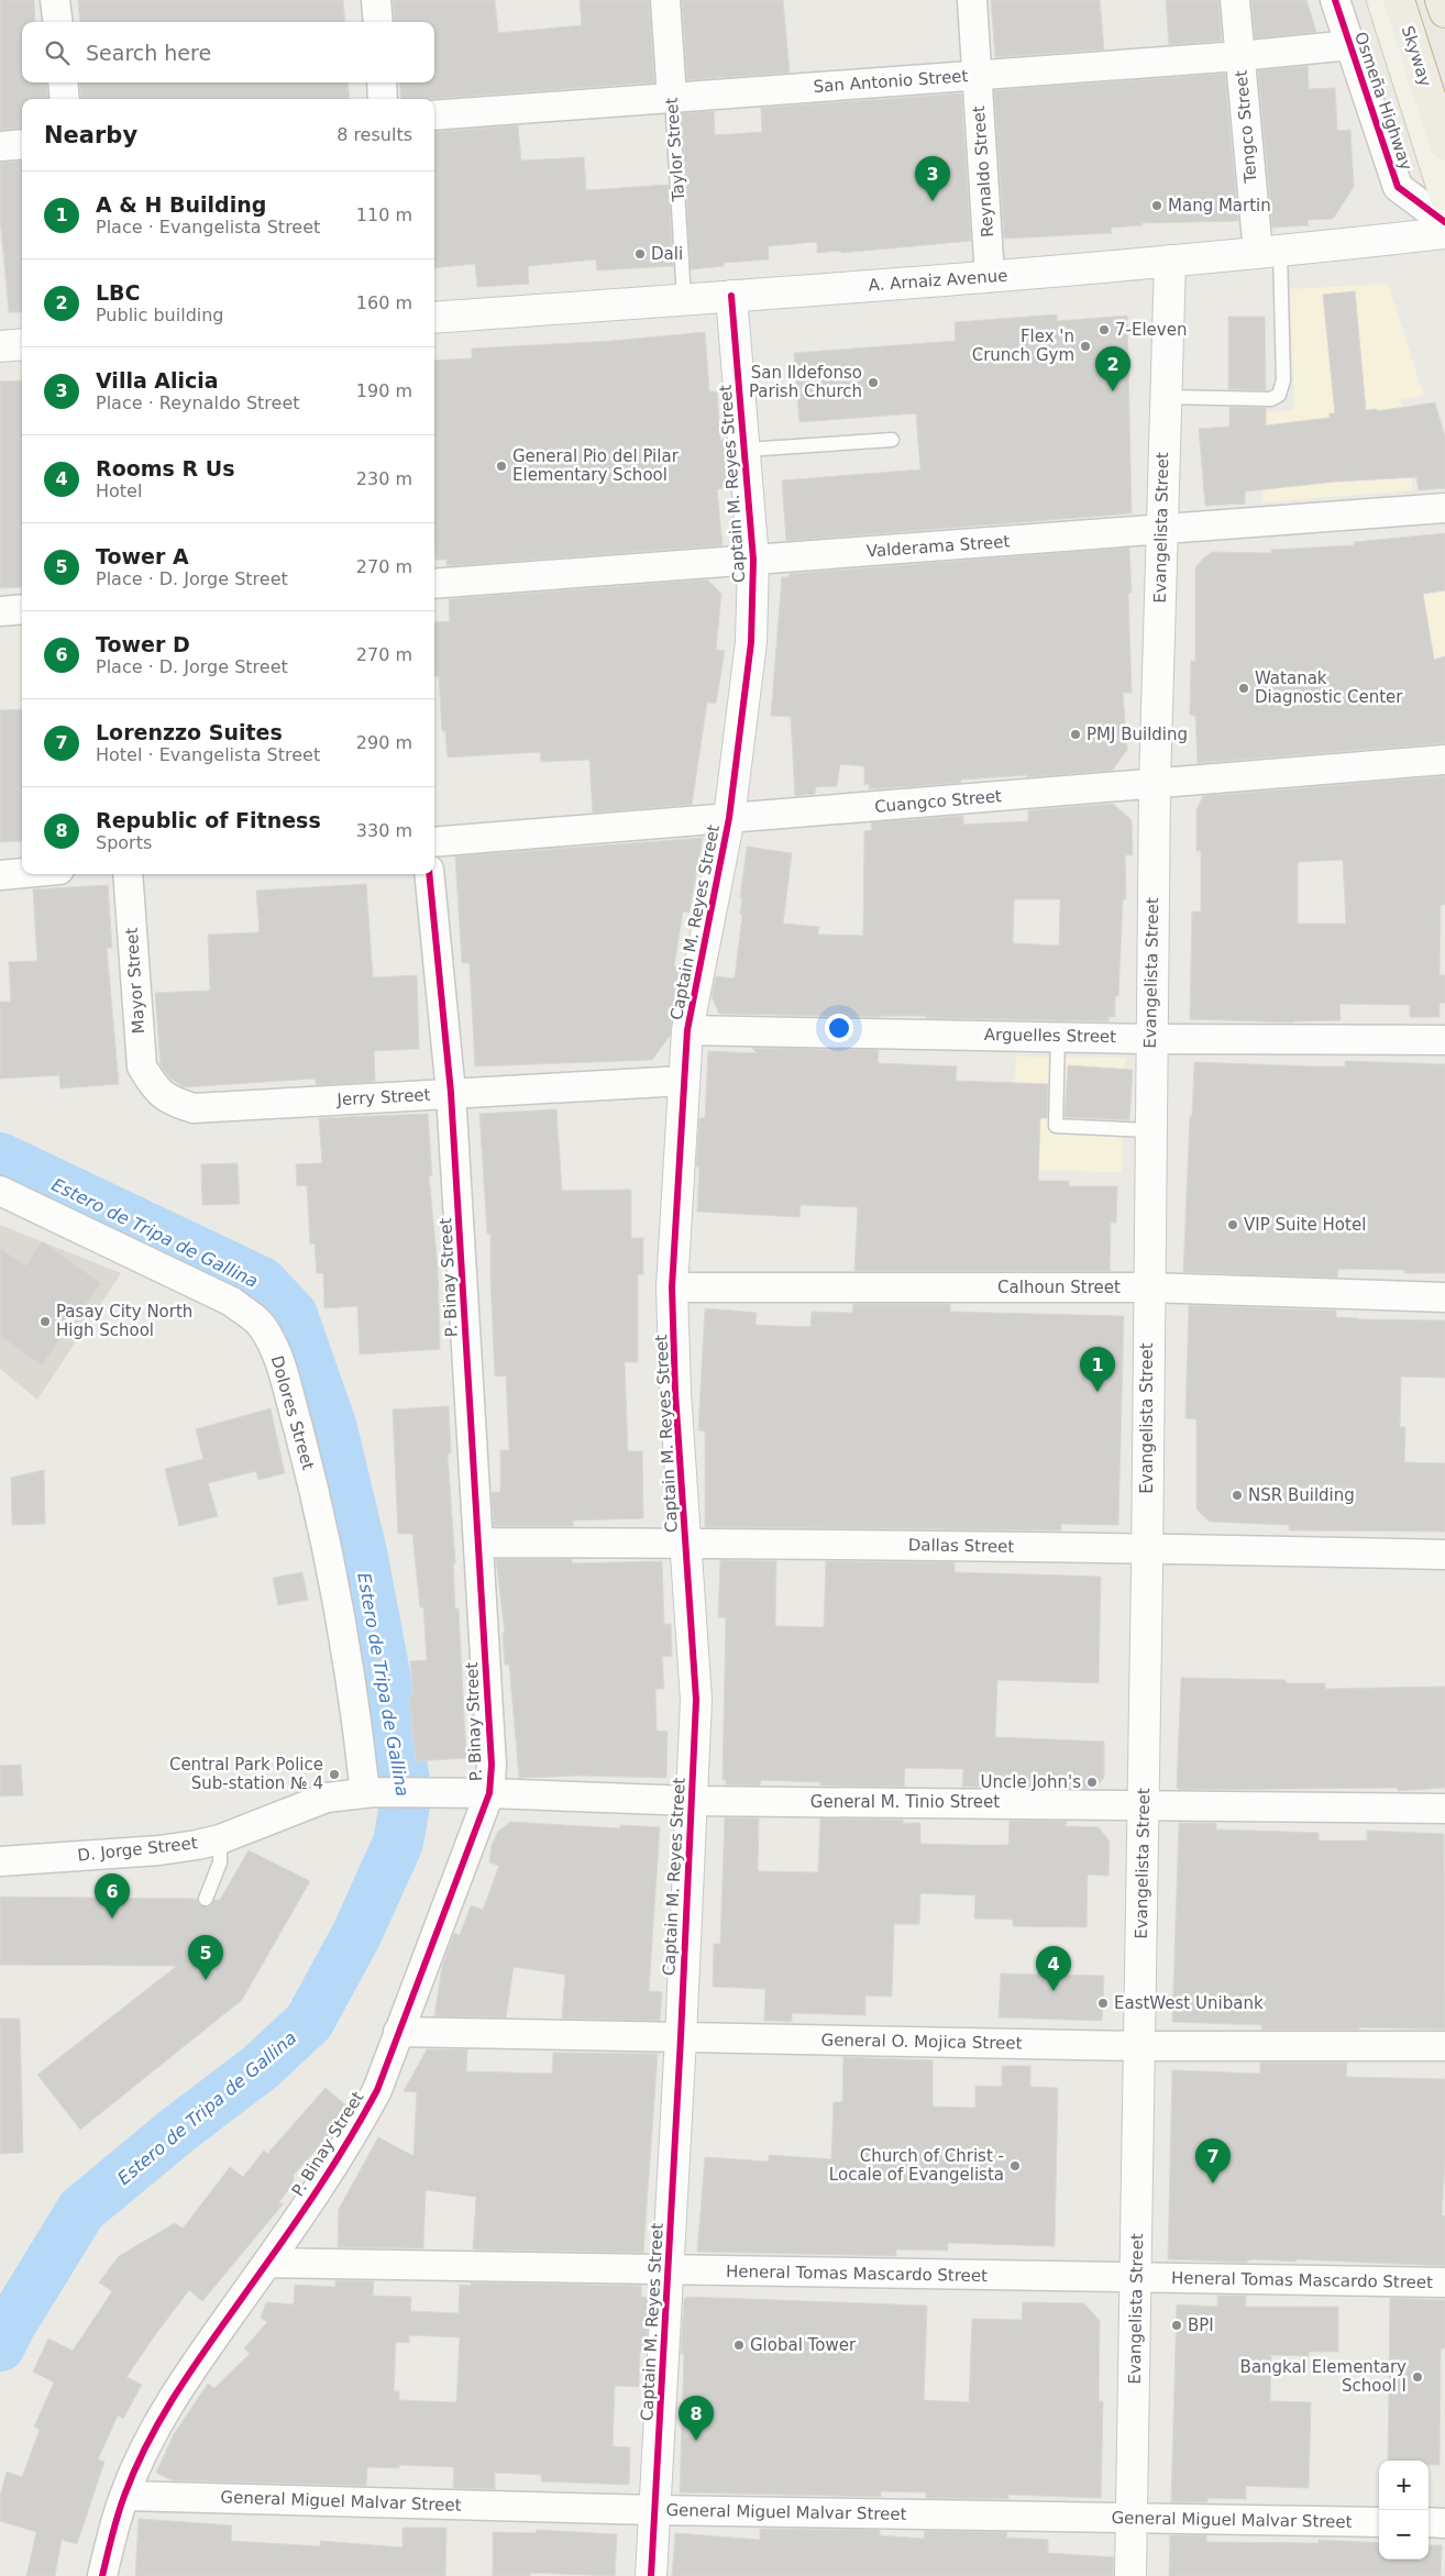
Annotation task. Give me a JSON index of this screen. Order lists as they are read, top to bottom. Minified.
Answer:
{"streets":{"highway":["Skyway"],"main road":["Osmeña Highway","A. Arnaiz Avenue","Captain M. Reyes Street","Evangelista Street"],"street":["San Antonio Street","Tengco Street","Taylor Street","Reynaldo Street","Valderama Street","Cuangco Street","Mayor Street","Arguelles Street","Jerry Street","P. Binay Street","Calhoun Street","Dolores Street","Dallas Street","General M. Tinio Street","D. Jorge Street","General O. Mojica Street","Heneral Tomas Mascardo Street","General Miguel Malvar Street"]},"crossings":[["San Antonio Street","Osmeña Highway"],["San Antonio Street","Tengco Street"],["San Antonio Street","Taylor Street"],["San Antonio Street","Reynaldo Street"],["Tengco Street","A. Arnaiz Avenue"],["Taylor Street","A. Arnaiz Avenue"],["Reynaldo Street","A. Arnaiz Avenue"],["A. Arnaiz Avenue","Captain M. Reyes Street"],["A. Arnaiz Avenue","Evangelista Street"],["Captain M. Reyes Street","Valderama Street"],["Captain M. Reyes Street","Cuangco Street"],["Captain M. Reyes Street","Arguelles Street"],["Captain M. Reyes Street","Jerry Street"],["Captain M. Reyes Street","Calhoun Street"],["Captain M. Reyes Street","Dallas Street"],["Captain M. Reyes Street","General M. Tinio Street"],["Captain M. Reyes Street","General O. Mojica Street"],["Captain M. Reyes Street","Heneral Tomas Mascardo Street"],["Captain M. Reyes Street","General Miguel Malvar Street"],["Evangelista Street","Valderama Street"],["Evangelista Street","Cuangco Street"],["Evangelista Street","Arguelles Street"],["Evangelista Street","Calhoun Street"],["Evangelista Street","Dallas Street"],["Evangelista Street","General M. Tinio Street"],["Evangelista Street","General O. Mojica Street"],["Evangelista Street","Heneral Tomas Mascardo Street"],["Evangelista Street","General Miguel Malvar Street"],["Mayor Street","Jerry Street"],["Jerry Street","P. Binay Street"],["P. Binay Street","Dallas Street"],["P. Binay Street","General M. Tinio Street"],["P. Binay Street","General O. Mojica Street"],["P. Binay Street","Heneral Tomas Mascardo Street"],["P. Binay Street","General Miguel Malvar Street"],["Dolores Street","General M. Tinio Street"],["Dolores Street","D. Jorge Street"],["General M. Tinio Street","D. Jorge Street"]],"water":["Estero de Tripa de Gallina"],"places":["Mang Martin","Dali","7-Eleven","Flex 'n Crunch Gym","San Ildefonso Parish Church","General Pio del Pilar Elementary School","Watanak Diagnostic Center","PMJ Building","VIP Suite Hotel","Pasay City North High School","NSR Building","Central Park Police Sub-station № 4","Uncle John's","EastWest Unibank","Church of Christ - Locale of Evangelista","BPI","Global Tower","Bangkal Elementary School Ⅰ"],"page":{"search":"Search here","heading":["Nearby","8 results"],"pins":["3","2","1","6","5","4","7","8"],"list":[{"mark":"1","name":"A & H Building","note":"Place · Evangelista Street","value":"110 m"},{"mark":"2","name":"LBC","note":"Public building","value":"160 m"},{"mark":"3","name":"Villa Alicia","note":"Place · Reynaldo Street","value":"190 m"},{"mark":"4","name":"Rooms R Us","note":"Hotel","value":"230 m"},{"mark":"5","name":"Tower A","note":"Place · D. Jorge Street","value":"270 m"},{"mark":"6","name":"Tower D","note":"Place · D. Jorge Street","value":"270 m"},{"mark":"7","name":"Lorenzzo Suites","note":"Hotel · Evangelista Street","value":"290 m"},{"mark":"8","name":"Republic of Fitness","note":"Sports","value":"330 m"}],"map_buttons":["+","−"]}}
